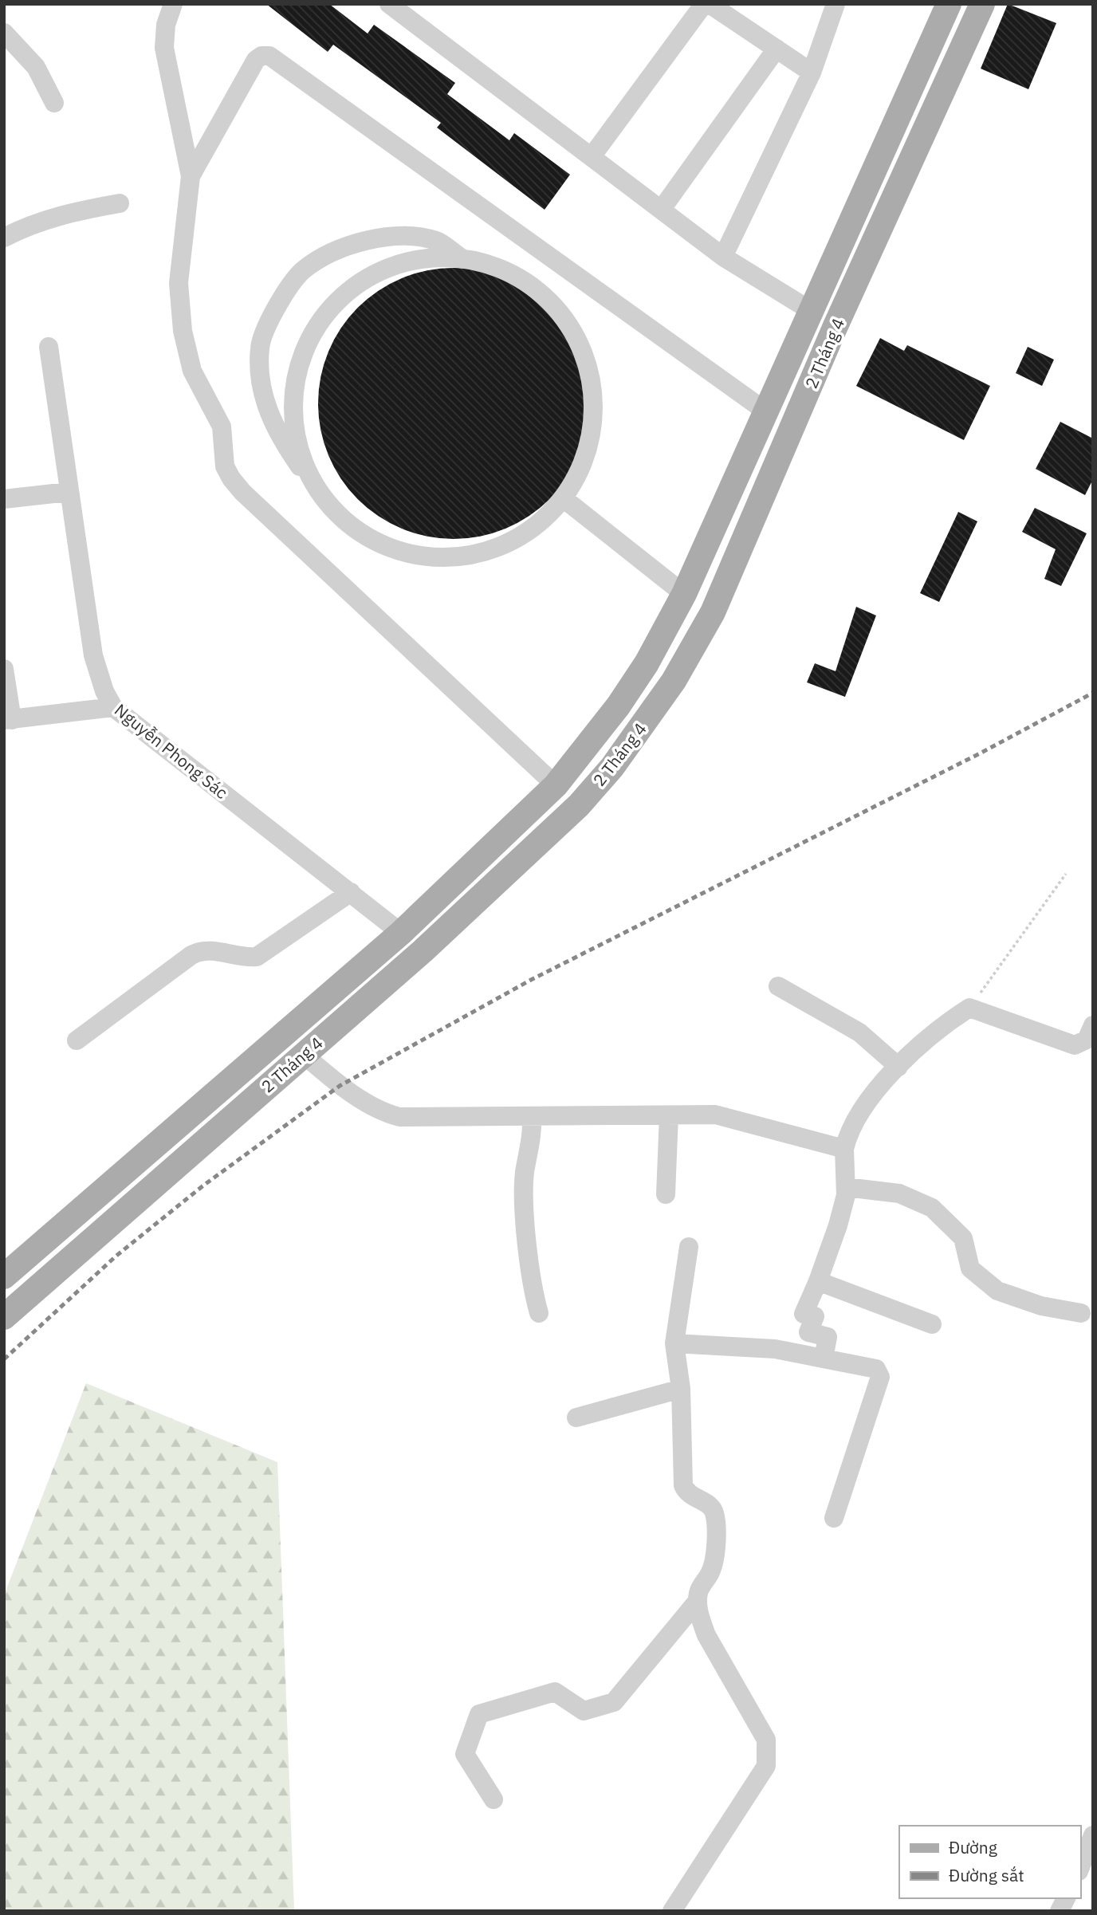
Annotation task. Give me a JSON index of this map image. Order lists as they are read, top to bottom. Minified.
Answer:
{"streets":{"main road":["2 Tháng 4"],"street":["Nguyễn Phong Sác"]},"crossings":[["2 Tháng 4","Nguyễn Phong Sác"]],"legend":["Đường","Đường sắt"]}
